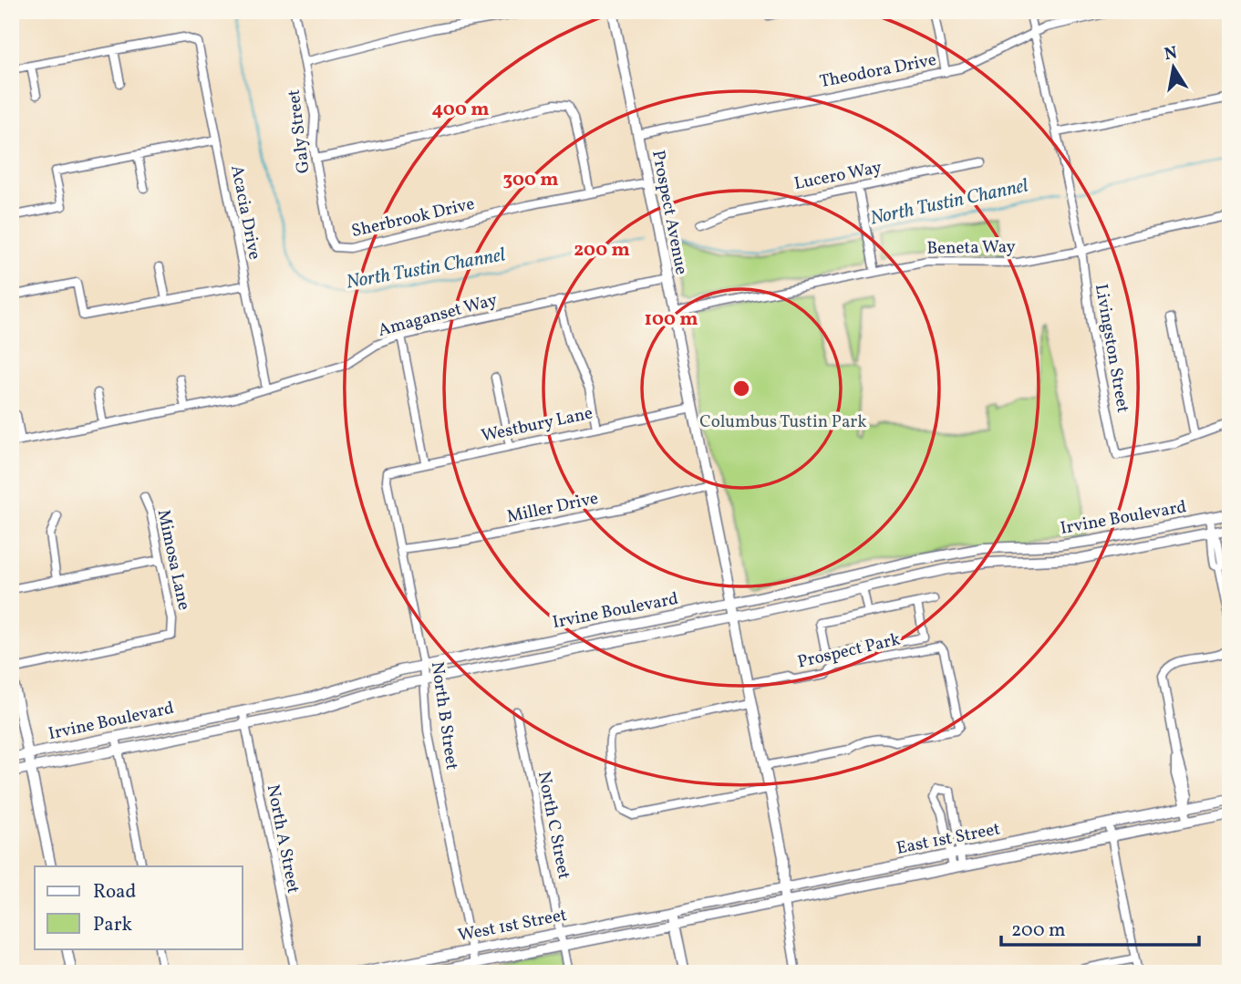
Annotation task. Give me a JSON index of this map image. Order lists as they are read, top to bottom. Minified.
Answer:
{"streets":{"main road":["Prospect Avenue","Irvine Boulevard","East 1st Street","West 1st Street"],"street":["Theodora Drive","Galy Street","Lucero Way","Acacia Drive","Sherbrook Drive","Beneta Way","Amaganset Way","Livingston Street","Westbury Lane","Miller Drive","Mimosa Lane","Prospect Park","North B Street","North C Street","North A Street"]},"crossings":[["Theodora Drive","Prospect Avenue"],["Galy Street","Sherbrook Drive"],["Acacia Drive","Amaganset Way"],["Prospect Avenue","Sherbrook Drive"],["Prospect Avenue","Beneta Way"],["Prospect Avenue","Amaganset Way"],["Prospect Avenue","Westbury Lane"],["Prospect Avenue","Miller Drive"],["Prospect Avenue","Irvine Boulevard"],["Prospect Avenue","Prospect Park"],["Prospect Avenue","East 1st Street"],["Beneta Way","Livingston Street"],["Westbury Lane","North B Street"],["Miller Drive","North B Street"],["Irvine Boulevard","North B Street"],["Irvine Boulevard","North A Street"],["North B Street","West 1st Street"],["North C Street","West 1st Street"],["East 1st Street","West 1st Street"]],"water":["North Tustin Channel"],"parks":["Columbus Tustin Park"],"legend":["Road","Park"],"scale_bar":"200 m","north":"top","rings":["400 m","300 m","200 m","100 m"]}
